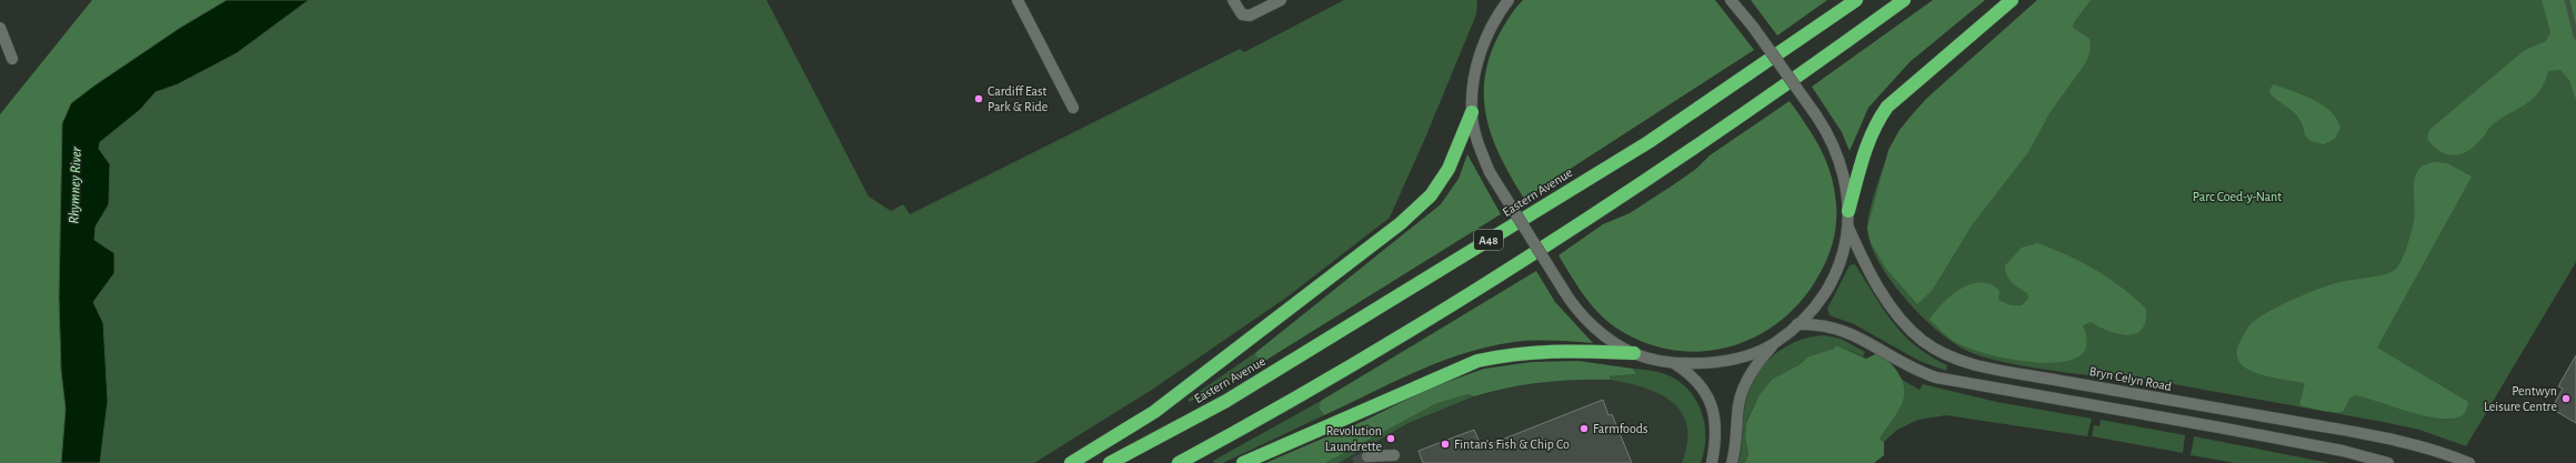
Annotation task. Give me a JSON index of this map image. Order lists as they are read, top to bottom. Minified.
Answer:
{"streets":{"highway":["Eastern Avenue","A48"],"street":["Bryn Celyn Road"]},"water":["Rhymney River"],"parks":["Parc Coed-y-Nant"],"places":["Cardiff East Park & Ride","Pentwyn Leisure Centre","Farmfoods","Revolution Laundrette","Fintan's Fish & Chip Co"]}
